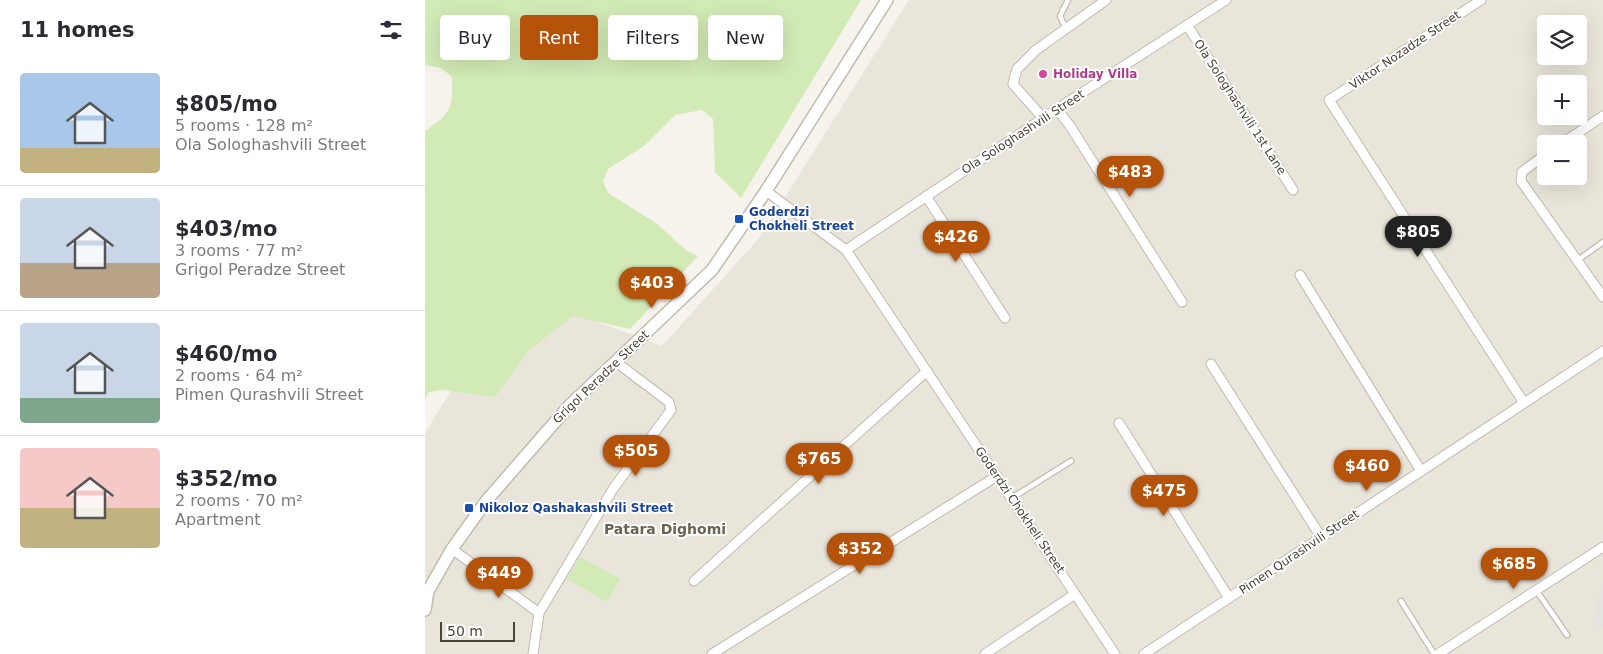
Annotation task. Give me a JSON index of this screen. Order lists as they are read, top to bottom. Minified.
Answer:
{"streets":{"street":["Viktor Nozadze Street","Ola Sologhashvili 1st Lane","Ola Sologhashvili Street","Grigol Peradze Street","Goderdzi Chokheli Street","Pimen Qurashvili Street"]},"crossings":[["Viktor Nozadze Street","Pimen Qurashvili Street"],["Ola Sologhashvili 1st Lane","Ola Sologhashvili Street"],["Ola Sologhashvili Street","Goderdzi Chokheli Street"],["Grigol Peradze Street","Goderdzi Chokheli Street"]],"districts":["Patara Dighomi"],"places":{"other":["Holiday Villa"],"transit":["Goderdzi Chokheli Street","Nikoloz Qashakashvili Street"]},"scale_bar":"50 m","page":{"heading":"11 homes","map_buttons":["+","−"],"chip":["Buy","Rent","Filters","New"],"list":[{"name":"$805/mo","note":"5 rooms · 128 m² · Ola Sologhashvili Street"},{"name":"$403/mo","note":"3 rooms · 77 m² · Grigol Peradze Street"},{"name":"$460/mo","note":"2 rooms · 64 m² · Pimen Qurashvili Street"},{"name":"$352/mo","note":"2 rooms · 70 m² · Apartment"}],"price":["$483","$805","$426","$403","$505","$765","$460","$475","$352","$685","$449"],"scale":"50 m"}}
